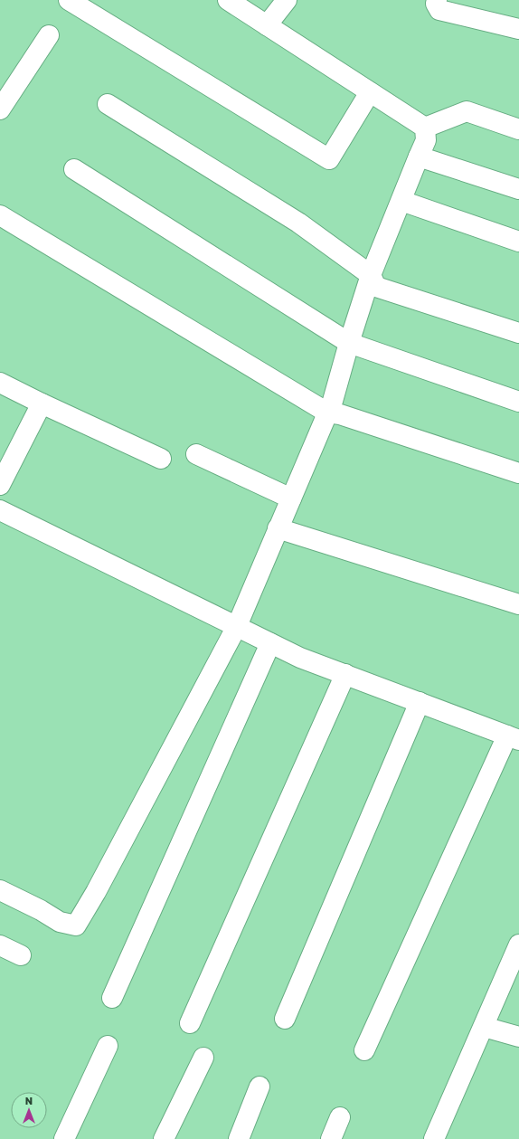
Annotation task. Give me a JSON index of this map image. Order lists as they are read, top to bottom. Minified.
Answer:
{"north":"top"}
